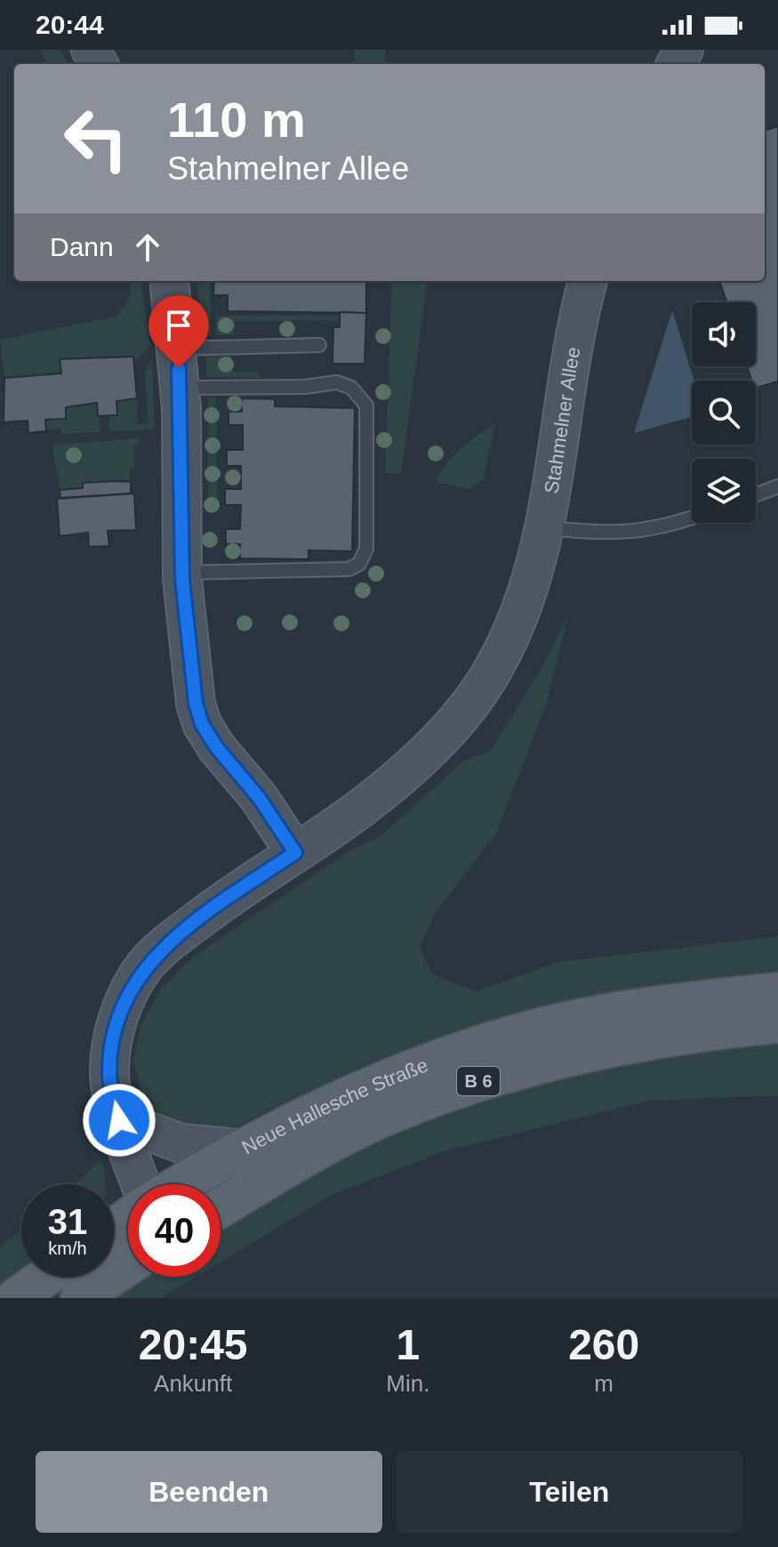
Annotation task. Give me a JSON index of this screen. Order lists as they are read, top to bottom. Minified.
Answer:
{"streets":{"main road":["B 6","Neue Hallesche Straße"],"street":["Stahmelner Allee"]},"page":{"status":"20:44","turn":["110 m","Stahmelner Allee"],"then":"Dann","speed":"31 km/h","limit":"40","eta":["20:45","Ankunft","1","Min.","260","m"],"buttons":["Beenden","Teilen"]}}
